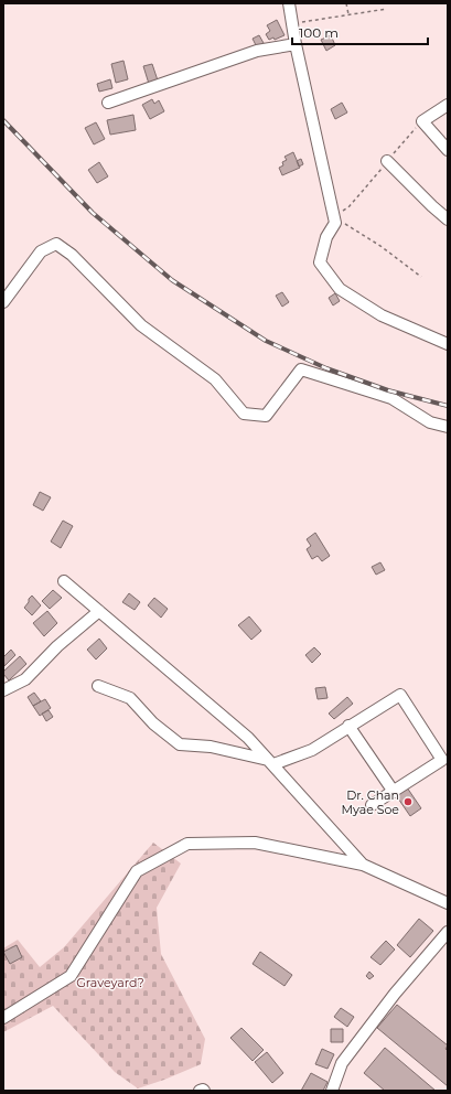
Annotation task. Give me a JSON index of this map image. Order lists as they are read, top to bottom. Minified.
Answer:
{"parks":["Graveyard?"],"places":["Dr. Chan Myae Soe"],"scale_bar":"100 m"}
